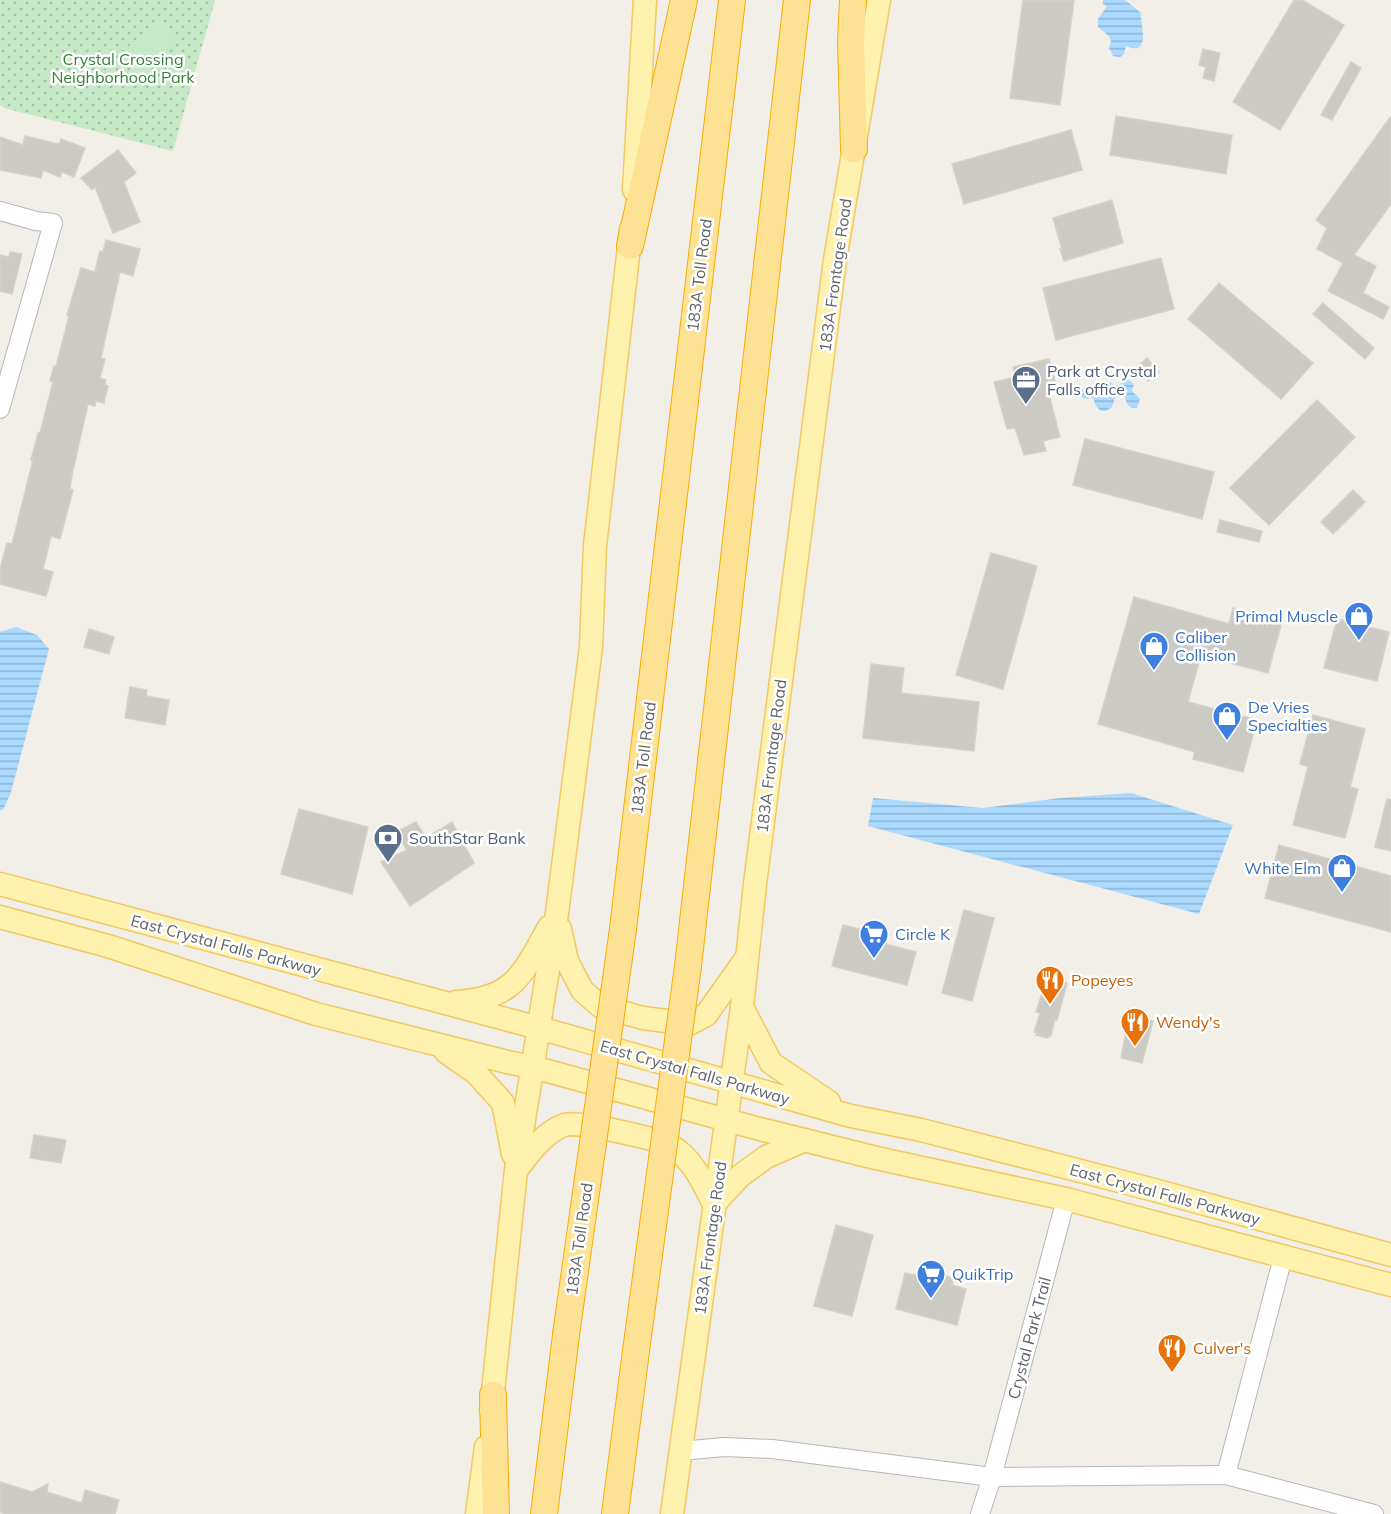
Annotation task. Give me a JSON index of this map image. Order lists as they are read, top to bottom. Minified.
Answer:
{"streets":{"highway":["183A Toll Road"],"main road":["183A Frontage Road","East Crystal Falls Parkway"],"street":["Crystal Park Trail"]},"crossings":[["183A Frontage Road","East Crystal Falls Parkway"],["East Crystal Falls Parkway","Crystal Park Trail"]],"parks":["Crystal Crossing Neighborhood Park"],"places":{"office":["Park at Crystal Falls office"],"shop":["Primal Muscle","Caliber Collision","De Vries Specialties","White Elm"],"bank":["SouthStar Bank"],"supermarket":["Circle K","QuikTrip"],"restaurant":["Popeyes","Wendy's","Culver's"]}}
